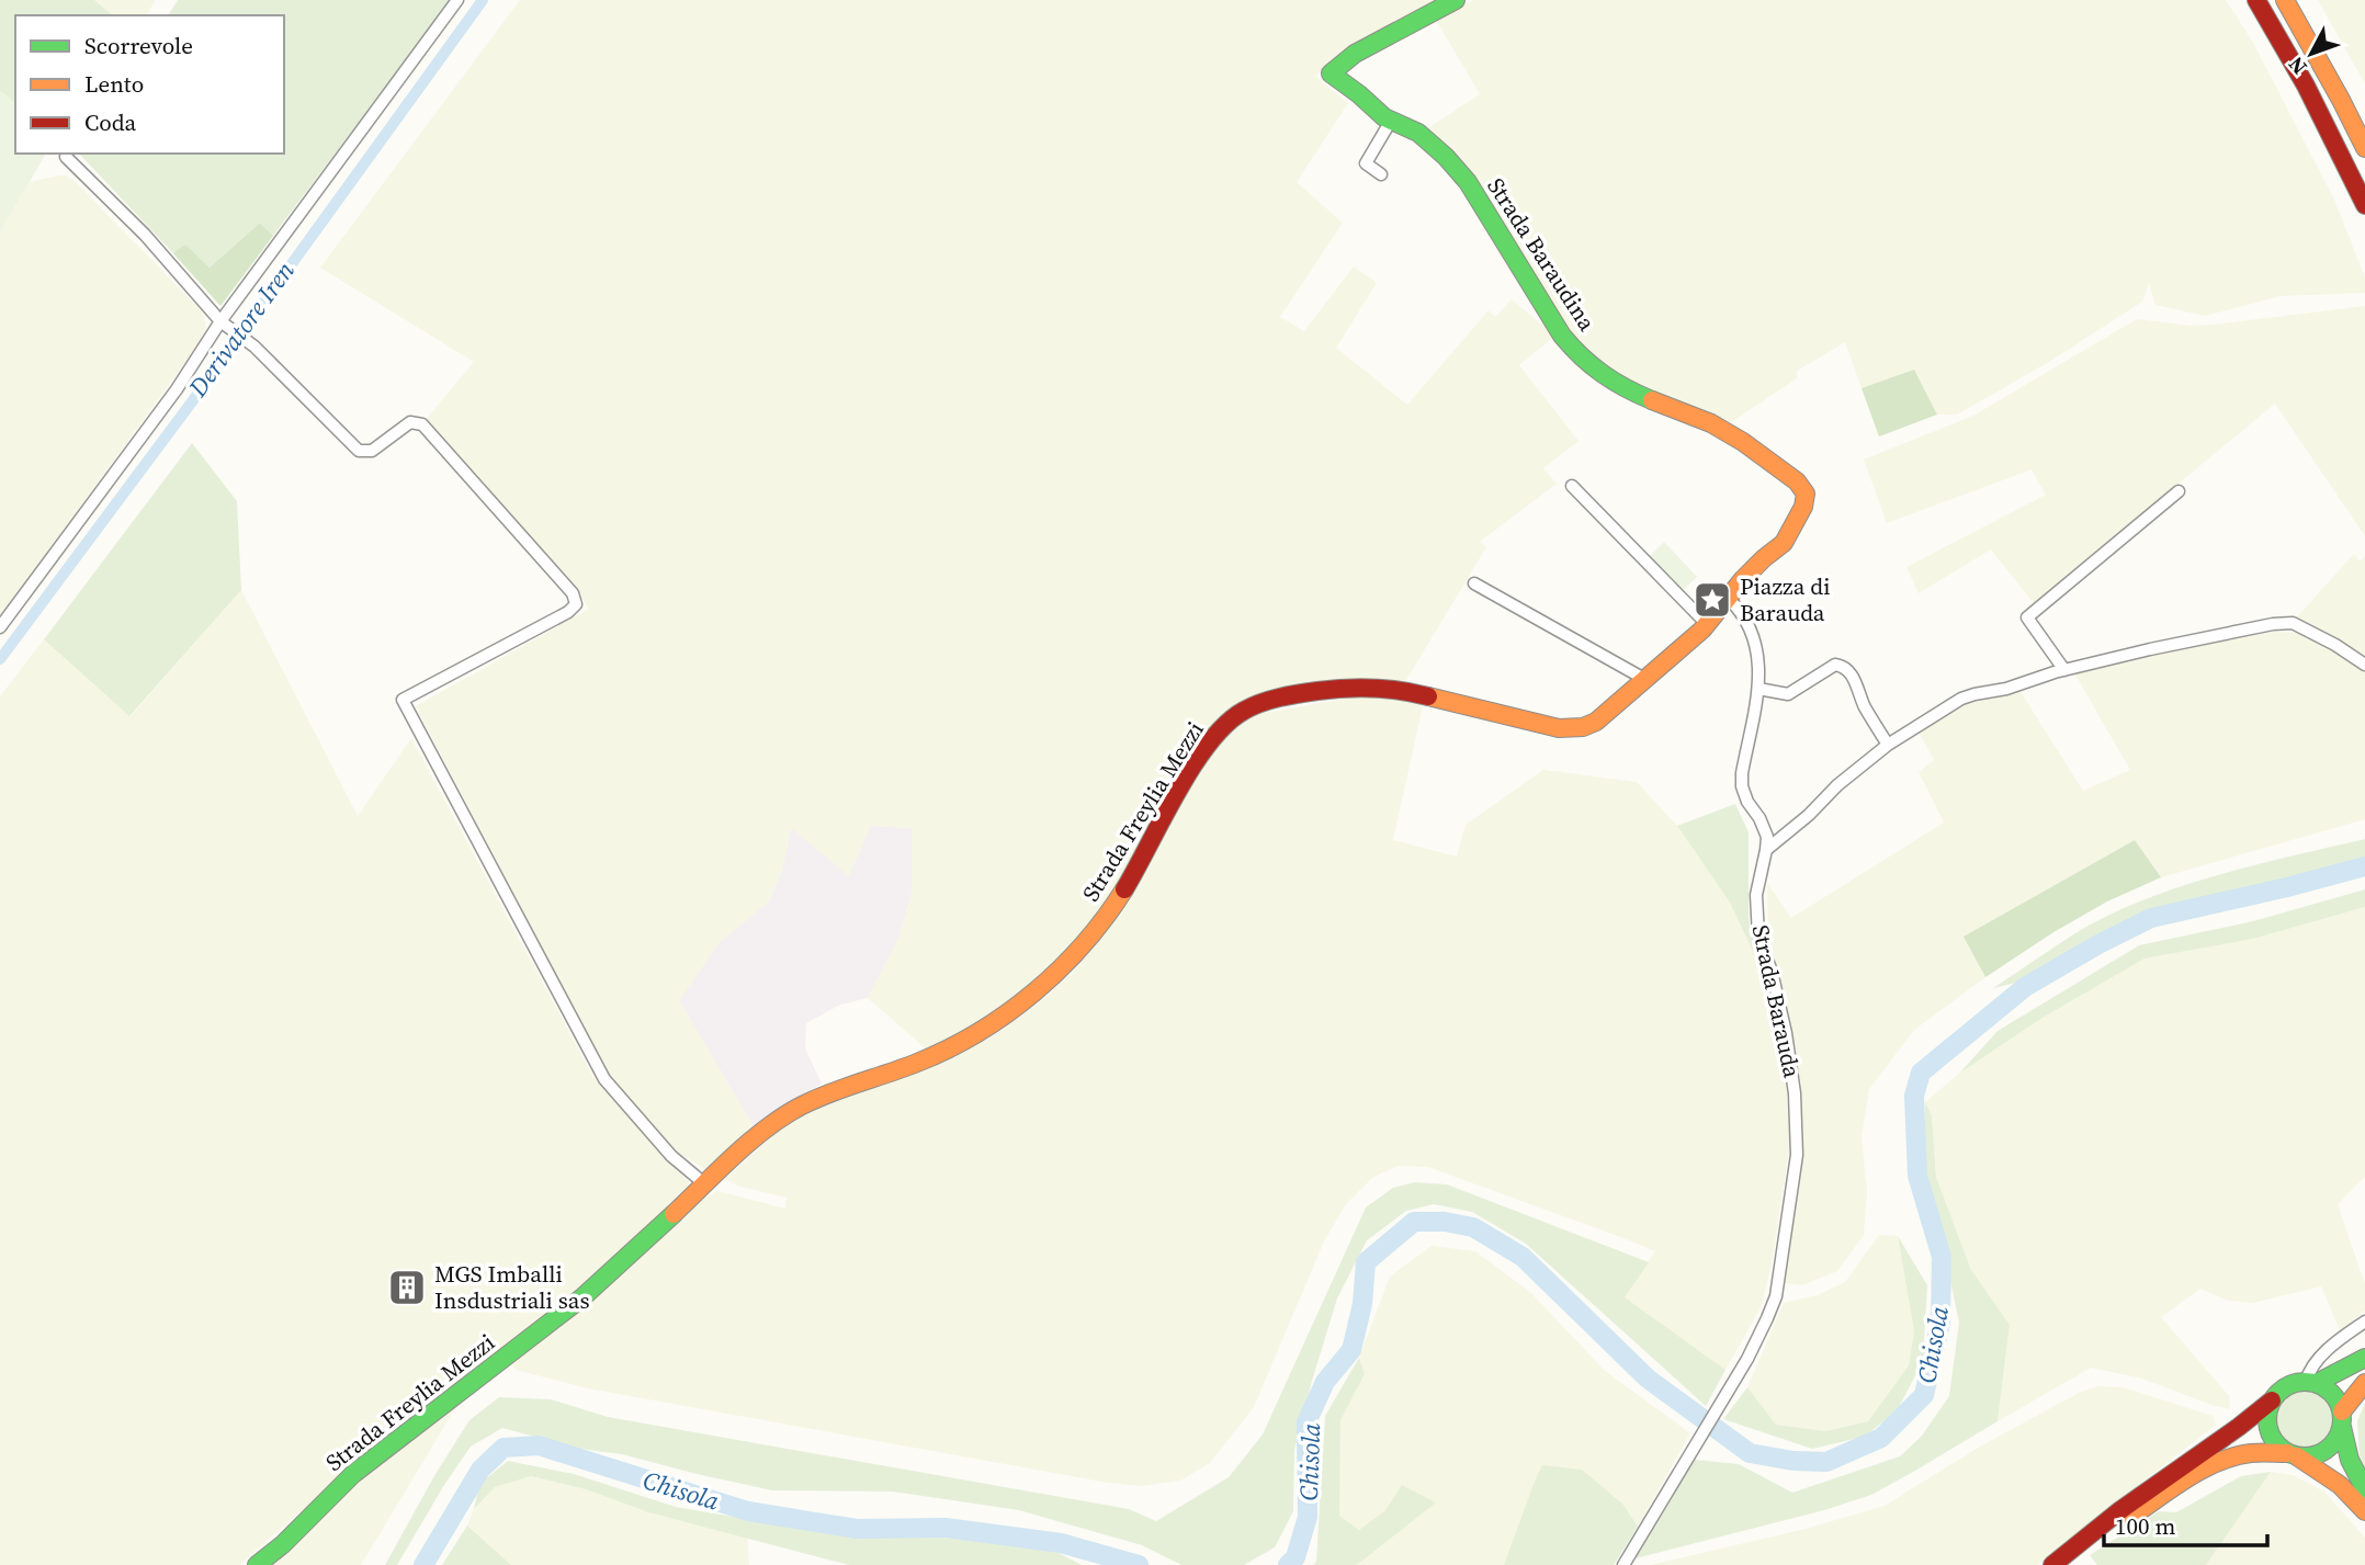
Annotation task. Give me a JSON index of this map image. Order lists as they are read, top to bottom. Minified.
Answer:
{"streets":{"main road":["Strada Baraudina","Strada Freylia Mezzi"],"street":["Strada Barauda"]},"crossings":[["Strada Baraudina","Strada Freylia Mezzi"],["Strada Baraudina","Strada Barauda"],["Strada Freylia Mezzi","Strada Barauda"]],"water":["Derivatore Iren","Chisola"],"places":{"place":["Piazza di Barauda"],"building":["MGS Imballi Insdustriali sas"]},"legend":["Scorrevole","Lento","Coda"],"scale_bar":"100 m","north":"bottom left"}
